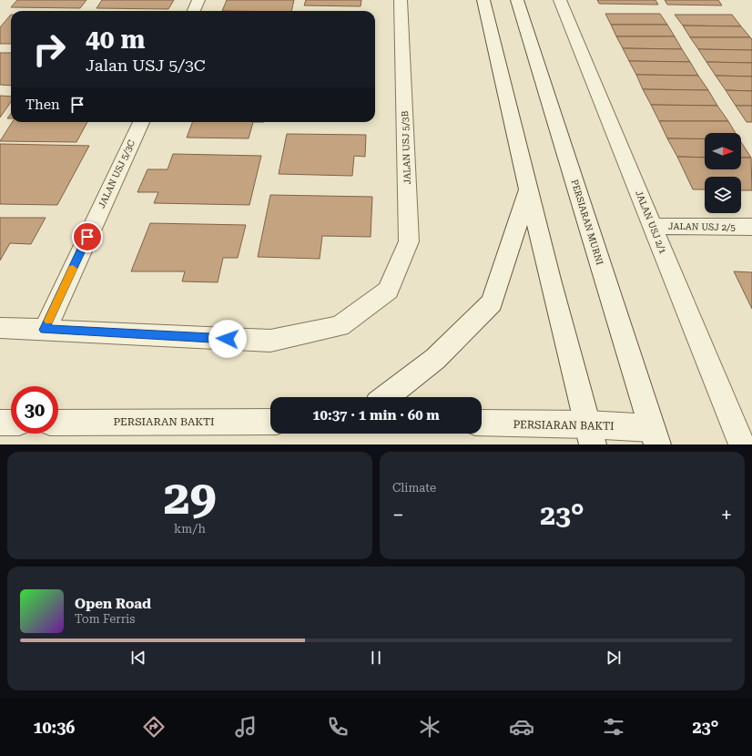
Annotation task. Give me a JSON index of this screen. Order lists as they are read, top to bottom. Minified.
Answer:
{"streets":{"street":["JALAN USJ 5/3B","JALAN USJ 5/3C","PERSIARAN MURNI","JALAN USJ 2/1","JALAN USJ 2/5","PERSIARAN BAKTI"]},"crossings":[["JALAN USJ 5/3B","JALAN USJ 5/3C"],["PERSIARAN MURNI","PERSIARAN BAKTI"],["JALAN USJ 2/1","JALAN USJ 2/5"]],"north":"right","page":{"turn":["40 m","Jalan USJ 5/3C"],"then":"Then","limit":"30","trip":"10:37 · 1 min · 60 m","tile":[["29","km/h"],"Climate"],"heat":["−","23°","+"],"song":["Open Road","Tom Ferris"],"tabs":["10:36","23°"]}}
